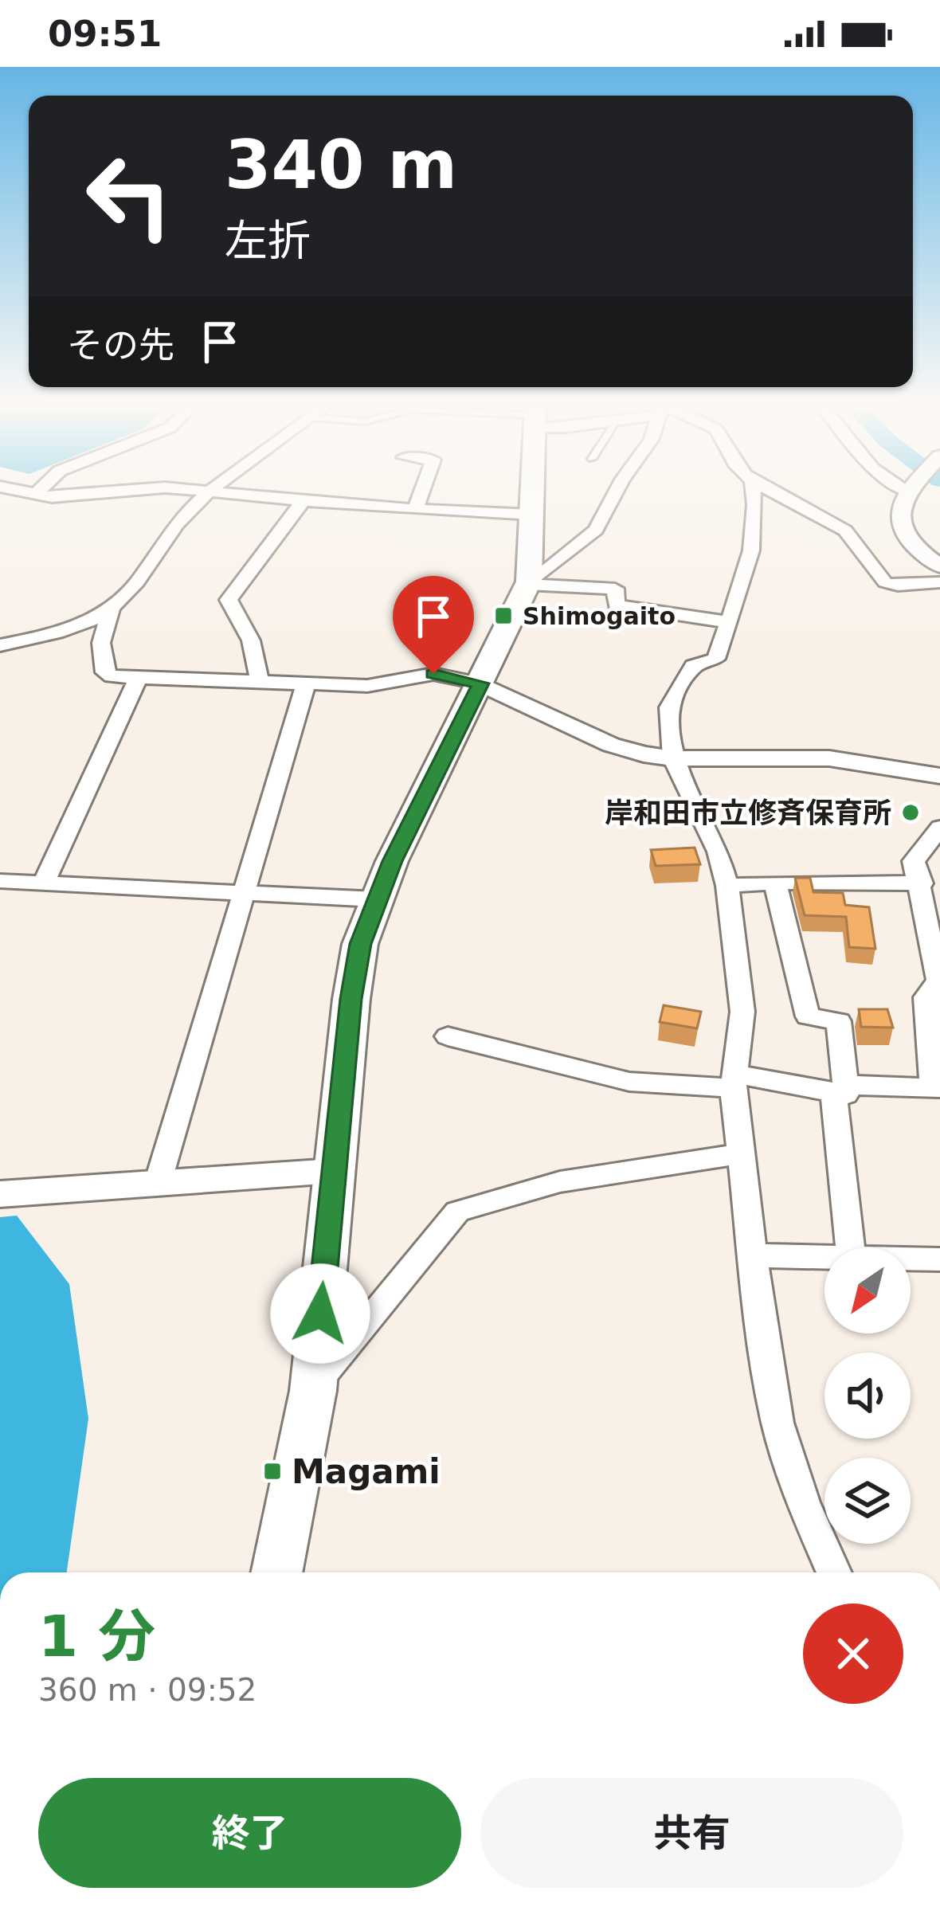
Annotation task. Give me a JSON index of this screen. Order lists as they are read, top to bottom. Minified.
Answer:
{"places":{"transit":["Shimogaito","Magami"],"other":["岸和田市立修斉保育所"]},"north":"bottom left","page":{"status":"09:51","turn":["340 m","左折"],"then":"その先","heading":["1 分","360 m · 09:52"],"buttons":["終了","共有"]}}
